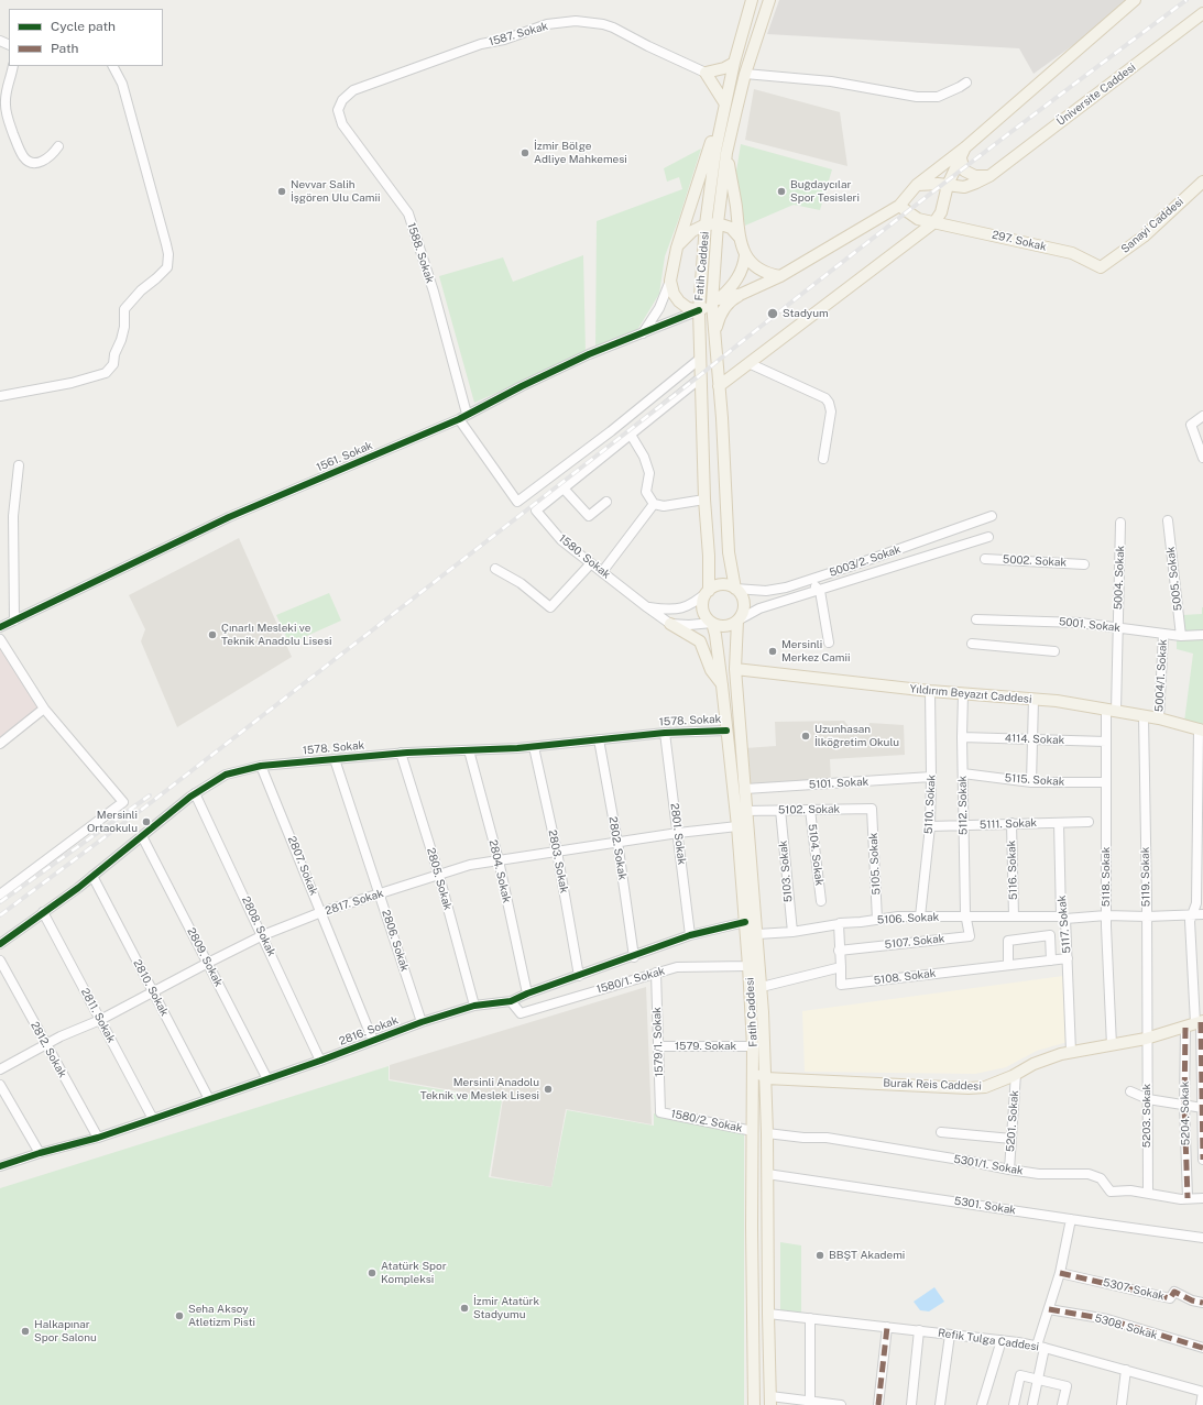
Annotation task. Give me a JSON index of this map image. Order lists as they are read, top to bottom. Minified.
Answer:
{"streets":{"main road":["Üniversite Caddesi","Sanayi Caddesi","297. Sokak","Fatih Caddesi","Yıldırım Beyazıt Caddesi","Burak Reis Caddesi"],"street":["1587. Sokak","1588. Sokak","1561. Sokak","1580. Sokak","5003/2. Sokak","5002. Sokak","5004. Sokak","5005. Sokak","5001. Sokak","5004/1. Sokak","1578. Sokak","4114. Sokak","5115. Sokak","5101. Sokak","5110. Sokak","5112. Sokak","5102. Sokak","5111. Sokak","2801. Sokak","2802. Sokak","5104. Sokak","2803. Sokak","5105. Sokak","2807. Sokak","5116. Sokak","2804. Sokak","5103. Sokak","5118. Sokak","5119. Sokak","2805. Sokak","2817. Sokak","5106. Sokak","5117. Sokak","2808. Sokak","2806. Sokak","5107. Sokak","2809. Sokak","5108. Sokak","1580/1. Sokak","2810. Sokak","2811. Sokak","2816. Sokak","1579/1. Sokak","1579. Sokak","2812. Sokak","5204. Sokak","5203. Sokak","1580/2. Sokak","5201. Sokak","5301/1. Sokak","5301. Sokak","5307. Sokak","5308. Sokak","Refik Tulga Caddesi"]},"crossings":[["1587. Sokak","1588. Sokak"],["Sanayi Caddesi","297. Sokak"],["1588. Sokak","1561. Sokak"],["Fatih Caddesi","1561. Sokak"],["Fatih Caddesi","1580. Sokak"],["Fatih Caddesi","5003/2. Sokak"],["Fatih Caddesi","Yıldırım Beyazıt Caddesi"],["Fatih Caddesi","1578. Sokak"],["Fatih Caddesi","5101. Sokak"],["Fatih Caddesi","5102. Sokak"],["Fatih Caddesi","2817. Sokak"],["Fatih Caddesi","5106. Sokak"],["Fatih Caddesi","1580/1. Sokak"],["Fatih Caddesi","2816. Sokak"],["Fatih Caddesi","1579. Sokak"],["Fatih Caddesi","1580/2. Sokak"],["5004. Sokak","5001. Sokak"],["5004. Sokak","Yıldırım Beyazıt Caddesi"],["5004. Sokak","5118. Sokak"],["5005. Sokak","5001. Sokak"],["5001. Sokak","5004/1. Sokak"],["5004/1. Sokak","Yıldırım Beyazıt Caddesi"],["Yıldırım Beyazıt Caddesi","5110. Sokak"],["Yıldırım Beyazıt Caddesi","5112. Sokak"],["Yıldırım Beyazıt Caddesi","5118. Sokak"],["Yıldırım Beyazıt Caddesi","5119. Sokak"],["1578. Sokak","2801. Sokak"],["1578. Sokak","2802. Sokak"],["1578. Sokak","2803. Sokak"],["1578. Sokak","2807. Sokak"],["1578. Sokak","2804. Sokak"],["1578. Sokak","2805. Sokak"],["1578. Sokak","2808. Sokak"],["1578. Sokak","2806. Sokak"],["1578. Sokak","2809. Sokak"],["1578. Sokak","2810. Sokak"],["1578. Sokak","2811. Sokak"],["4114. Sokak","5112. Sokak"],["4114. Sokak","5118. Sokak"],["5115. Sokak","5112. Sokak"],["5115. Sokak","5118. Sokak"],["5101. Sokak","5110. Sokak"],["5110. Sokak","5111. Sokak"],["5110. Sokak","5106. Sokak"],["5112. Sokak","5111. Sokak"],["5112. Sokak","5106. Sokak"],["5112. Sokak","5107. Sokak"],["5102. Sokak","5104. Sokak"],["5102. Sokak","5105. Sokak"],["5102. Sokak","5103. Sokak"],["5111. Sokak","5116. Sokak"],["5111. Sokak","5117. Sokak"],["2801. Sokak","2817. Sokak"],["2801. Sokak","2816. Sokak"],["2802. Sokak","2817. Sokak"],["2802. Sokak","2816. Sokak"],["2803. Sokak","2817. Sokak"],["2803. Sokak","2816. Sokak"],["5105. Sokak","5106. Sokak"],["2807. Sokak","2817. Sokak"],["2807. Sokak","2816. Sokak"],["5116. Sokak","5106. Sokak"],["2804. Sokak","2817. Sokak"],["2804. Sokak","2816. Sokak"],["5103. Sokak","5106. Sokak"],["5118. Sokak","5106. Sokak"],["5118. Sokak","Burak Reis Caddesi"],["5119. Sokak","5106. Sokak"],["5119. Sokak","Burak Reis Caddesi"],["5119. Sokak","5203. Sokak"],["2805. Sokak","2817. Sokak"],["2805. Sokak","2816. Sokak"],["2817. Sokak","2808. Sokak"],["2817. Sokak","2806. Sokak"],["2817. Sokak","2809. Sokak"],["2817. Sokak","2810. Sokak"],["2817. Sokak","2811. Sokak"],["2817. Sokak","2812. Sokak"],["5106. Sokak","5117. Sokak"],["5106. Sokak","5107. Sokak"],["5117. Sokak","5108. Sokak"],["5117. Sokak","Burak Reis Caddesi"],["2808. Sokak","2816. Sokak"],["2806. Sokak","2816. Sokak"],["2809. Sokak","2816. Sokak"],["1580/1. Sokak","2816. Sokak"],["1580/1. Sokak","1579/1. Sokak"],["2810. Sokak","2816. Sokak"],["2811. Sokak","2816. Sokak"],["2816. Sokak","2812. Sokak"],["1579/1. Sokak","1579. Sokak"],["1579/1. Sokak","1580/2. Sokak"],["Burak Reis Caddesi","5204. Sokak"],["Burak Reis Caddesi","5203. Sokak"],["Burak Reis Caddesi","5201. Sokak"],["5204. Sokak","5301/1. Sokak"],["5203. Sokak","5301/1. Sokak"],["5201. Sokak","5301/1. Sokak"]],"places":["İzmir Bölge Adliye Mahkemesi","Nevvar Salih İşgören Ulu Camii","Buğdaycılar Spor Tesisleri","Stadyum","Çınarlı Mesleki ve Teknik Anadolu Lisesi","Mersinli Merkez Camii","Uzunhasan İlköğretim Okulu","Mersinli Ortaokulu","Mersinli Anadolu Teknik ve Meslek Lisesi","BBŞT Akademi","Atatürk Spor Kompleksi","İzmir Atatürk Stadyumu","Seha Aksoy Atletizm Pisti","Halkapınar Spor Salonu"],"legend":["Cycle path","Path"]}
